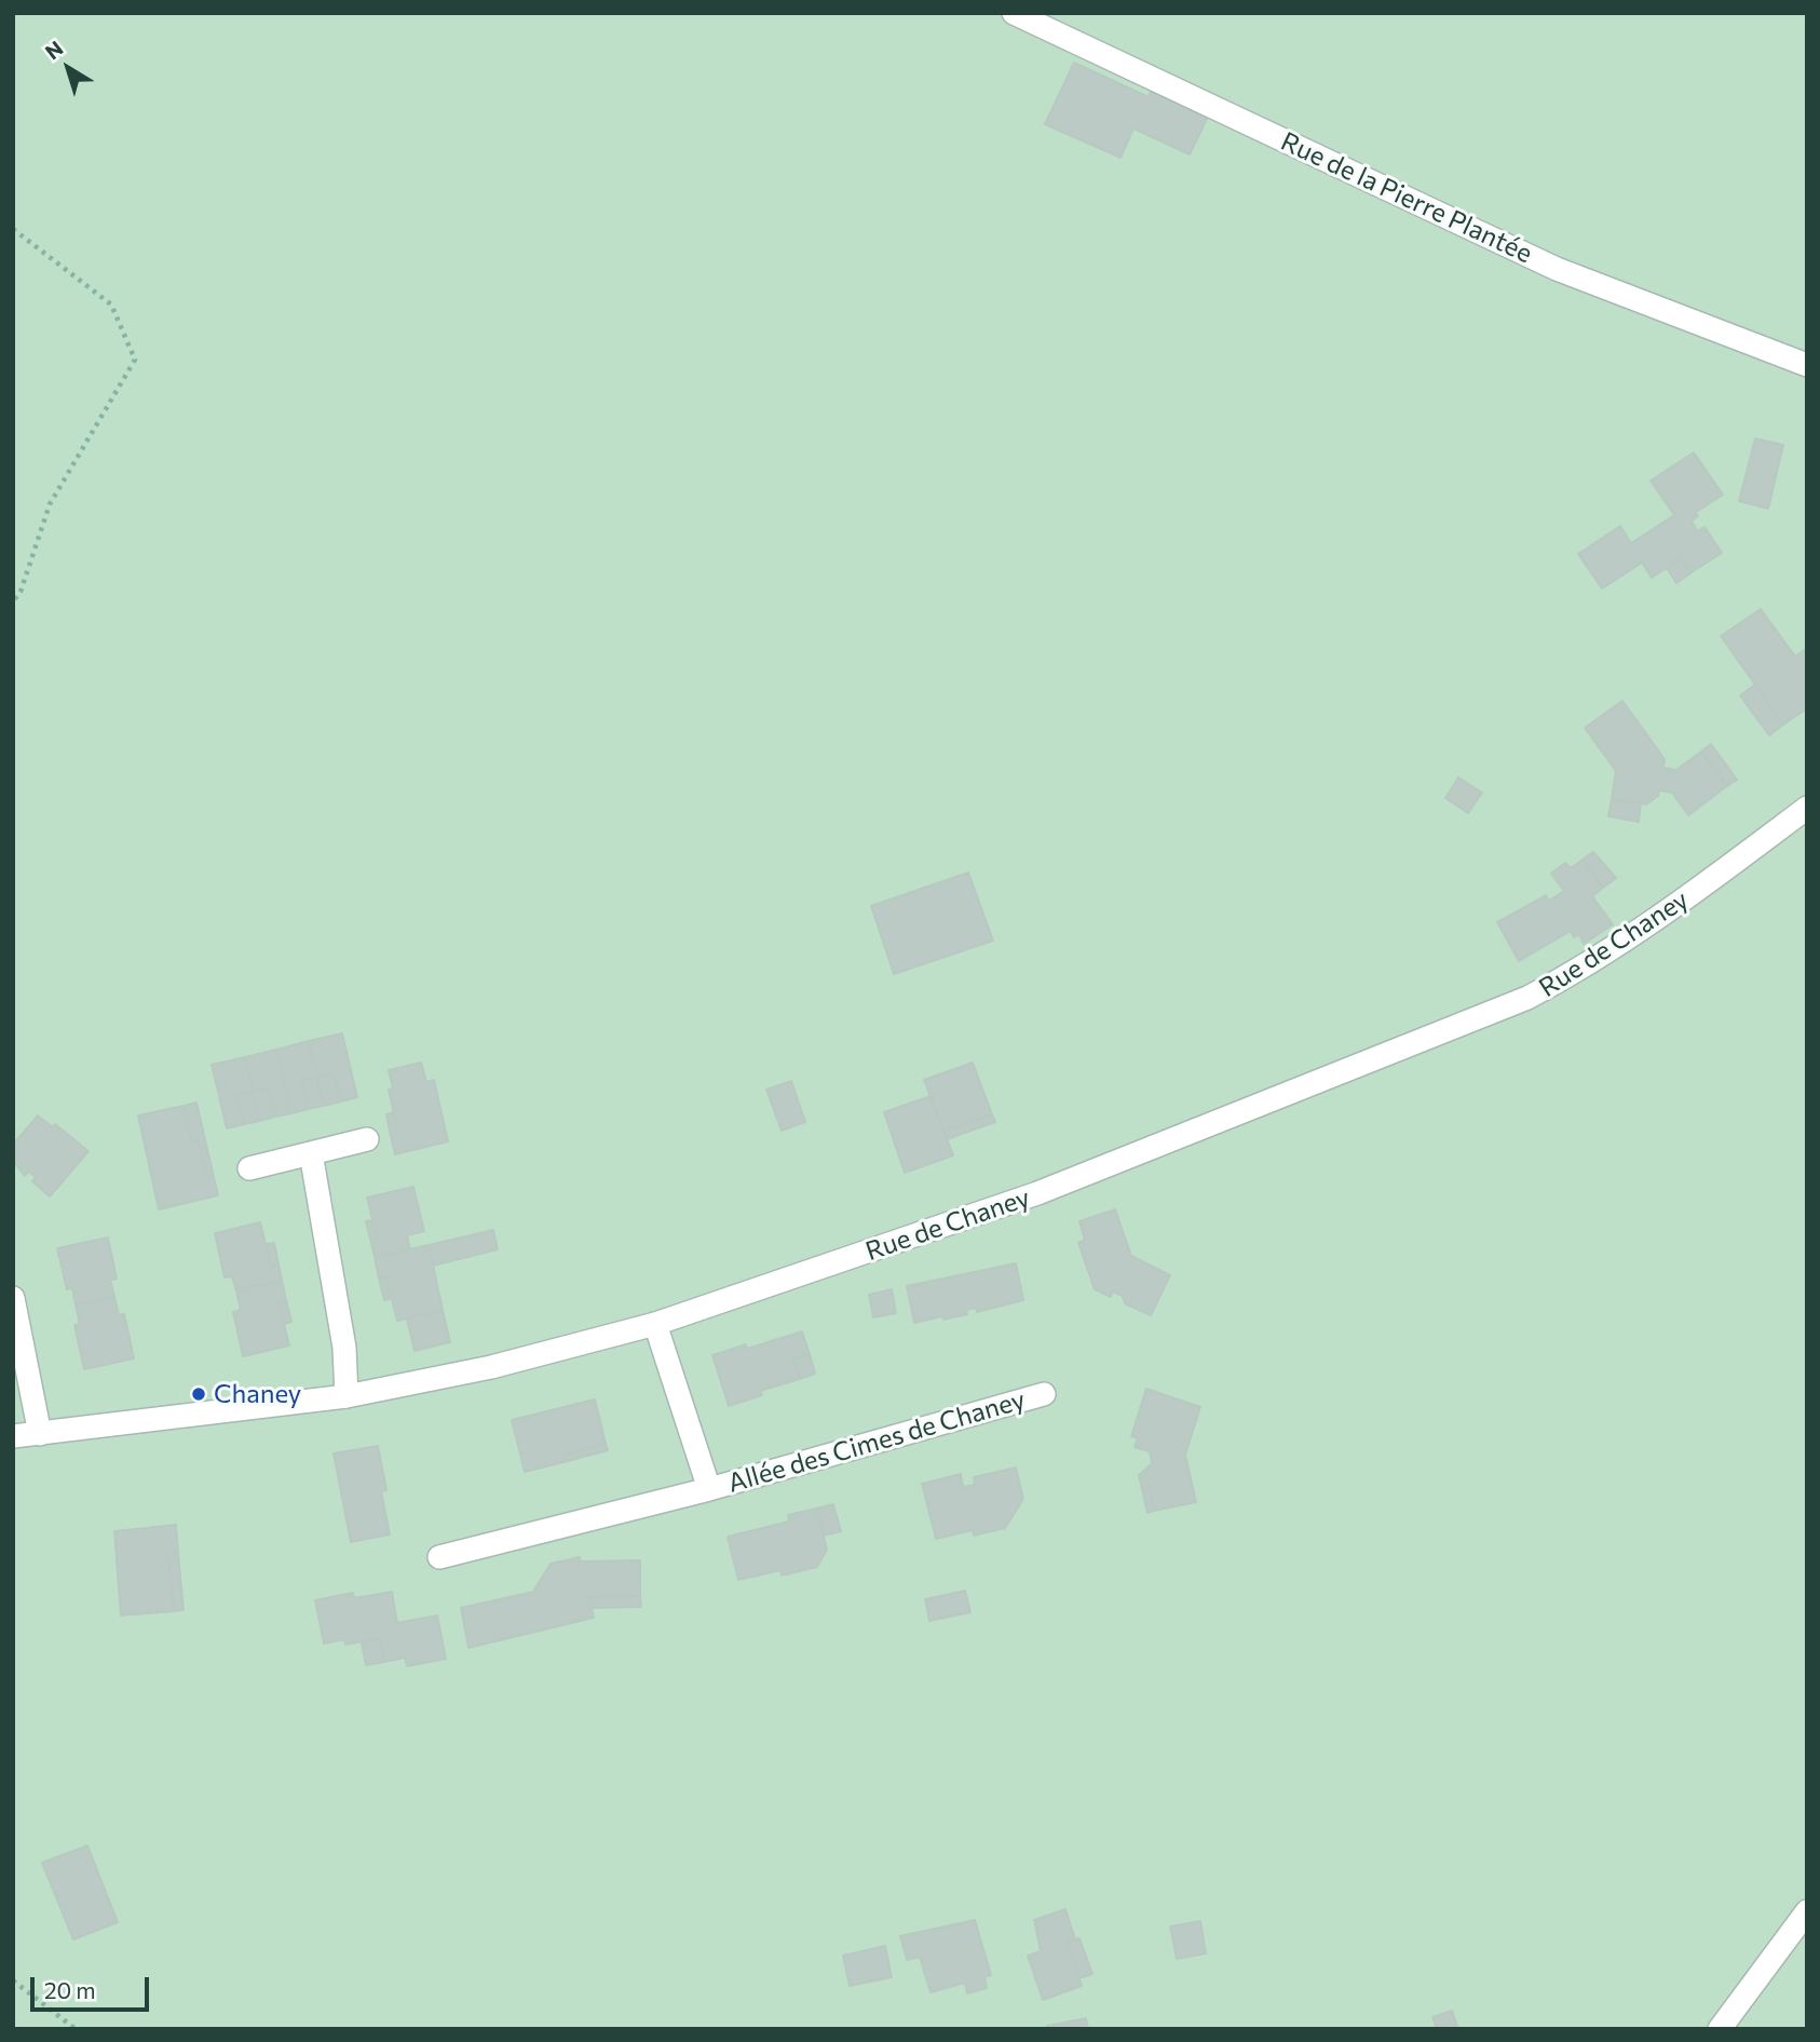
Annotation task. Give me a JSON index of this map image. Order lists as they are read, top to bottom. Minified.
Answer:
{"streets":{"street":["Rue de la Pierre Plantée","Rue de Chaney","Allée des Cimes de Chaney"]},"crossings":[["Rue de Chaney","Allée des Cimes de Chaney"]],"places":["Chaney"],"scale_bar":"20 m","north":"top left"}
